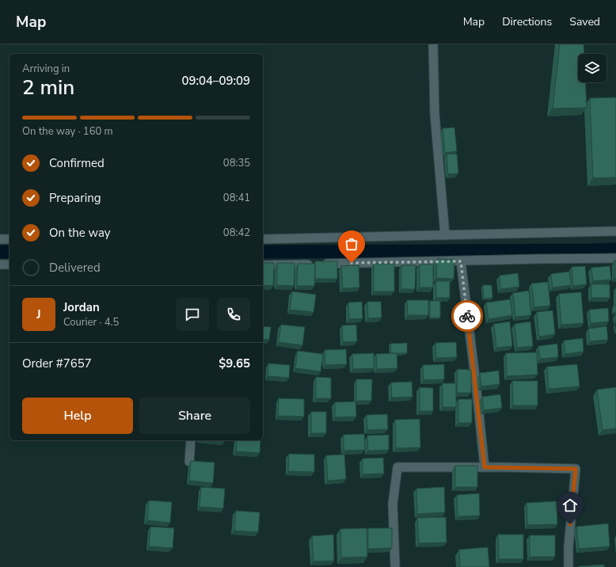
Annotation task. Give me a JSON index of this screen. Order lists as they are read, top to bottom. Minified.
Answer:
{"page":{"header":"Map","nav":["Map","Directions","Saved"],"heading":["2 min","Arriving in","09:04–09:09"],"panel":["Jordan","Courier · 4.5","Order #7657","$9.65"],"bar":"On the way · 160 m","list":[["Confirmed","08:35"],["Preparing","08:41"],["On the way","08:42"],"Delivered"],"round":"J","buttons":["Help","Share"]}}
